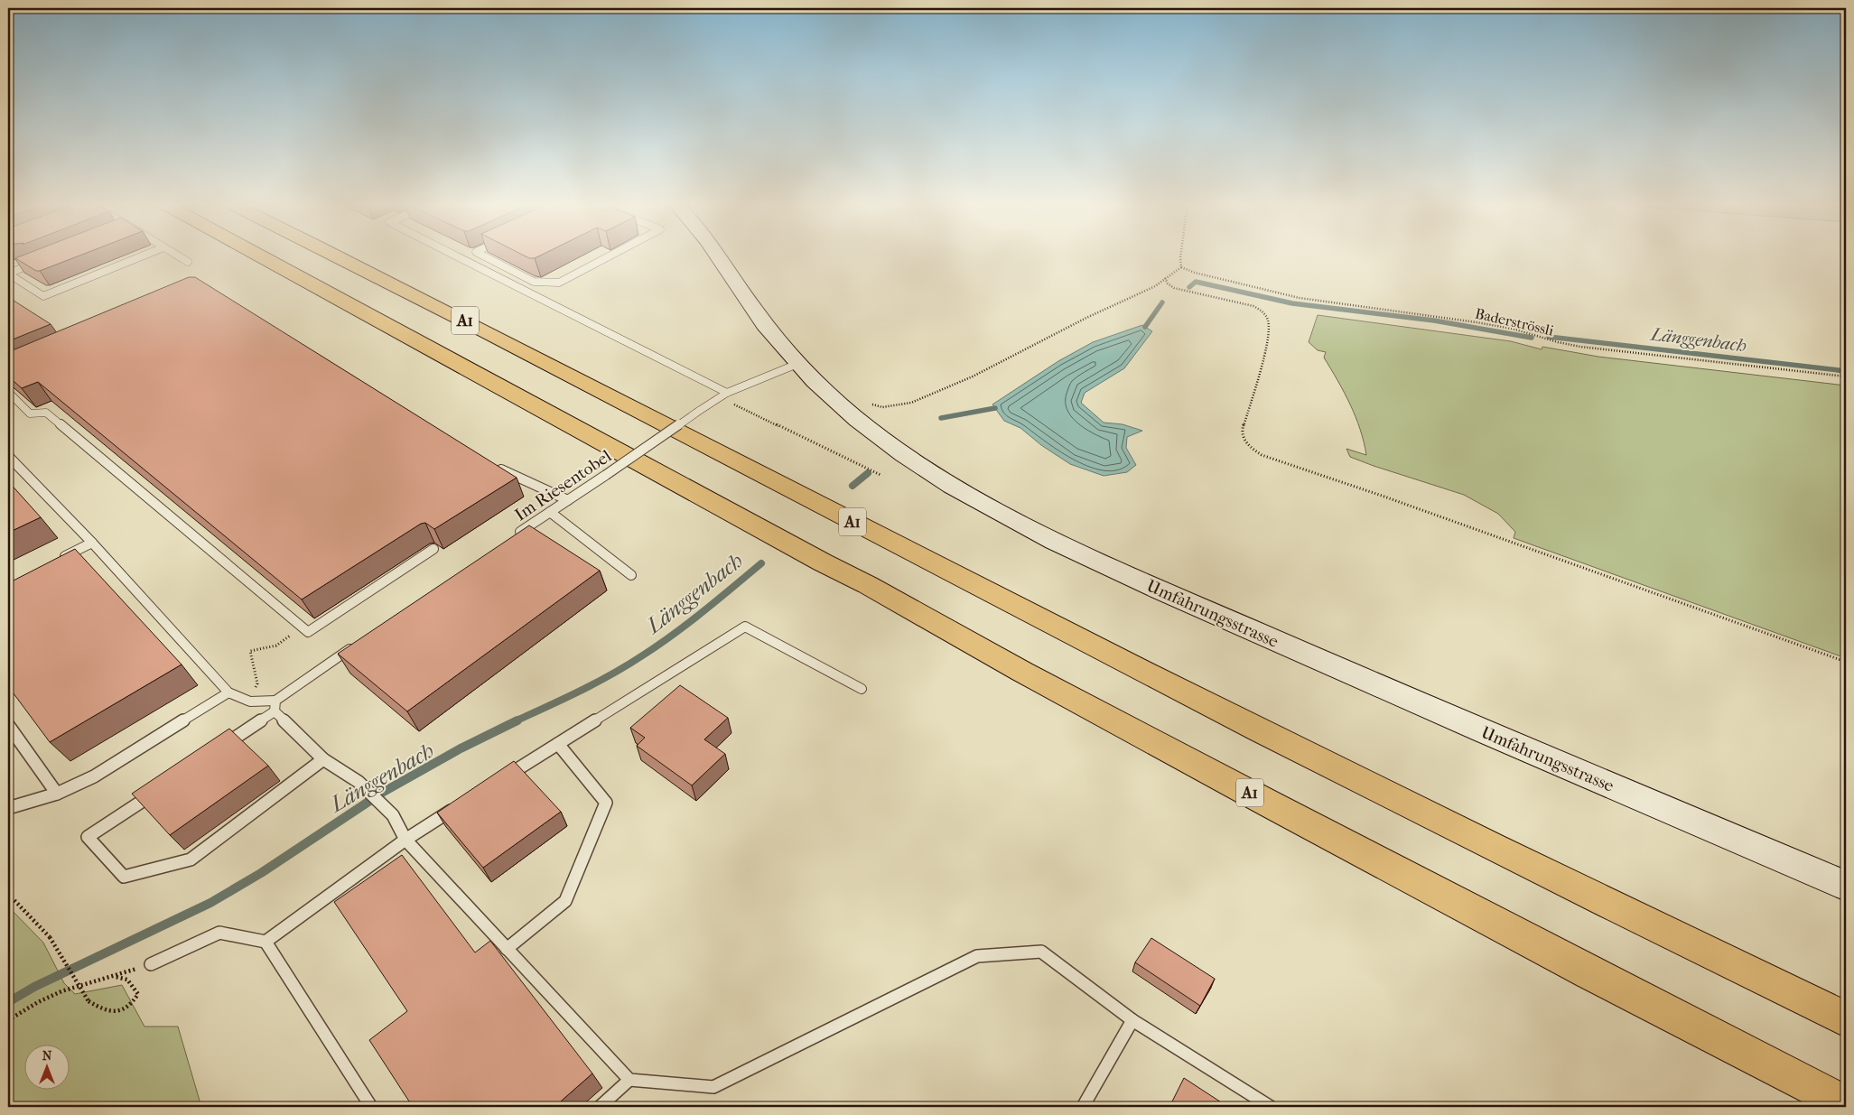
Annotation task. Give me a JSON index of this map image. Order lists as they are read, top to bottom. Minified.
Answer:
{"streets":{"highway":["A1"],"main road":["Umfahrungsstrasse"],"lane":["Im Riesentobel"],"path":["Baderströssli"]},"crossings":[["Im Riesentobel","Umfahrungsstrasse"]],"water":["Länggenbach"],"north":"top"}
